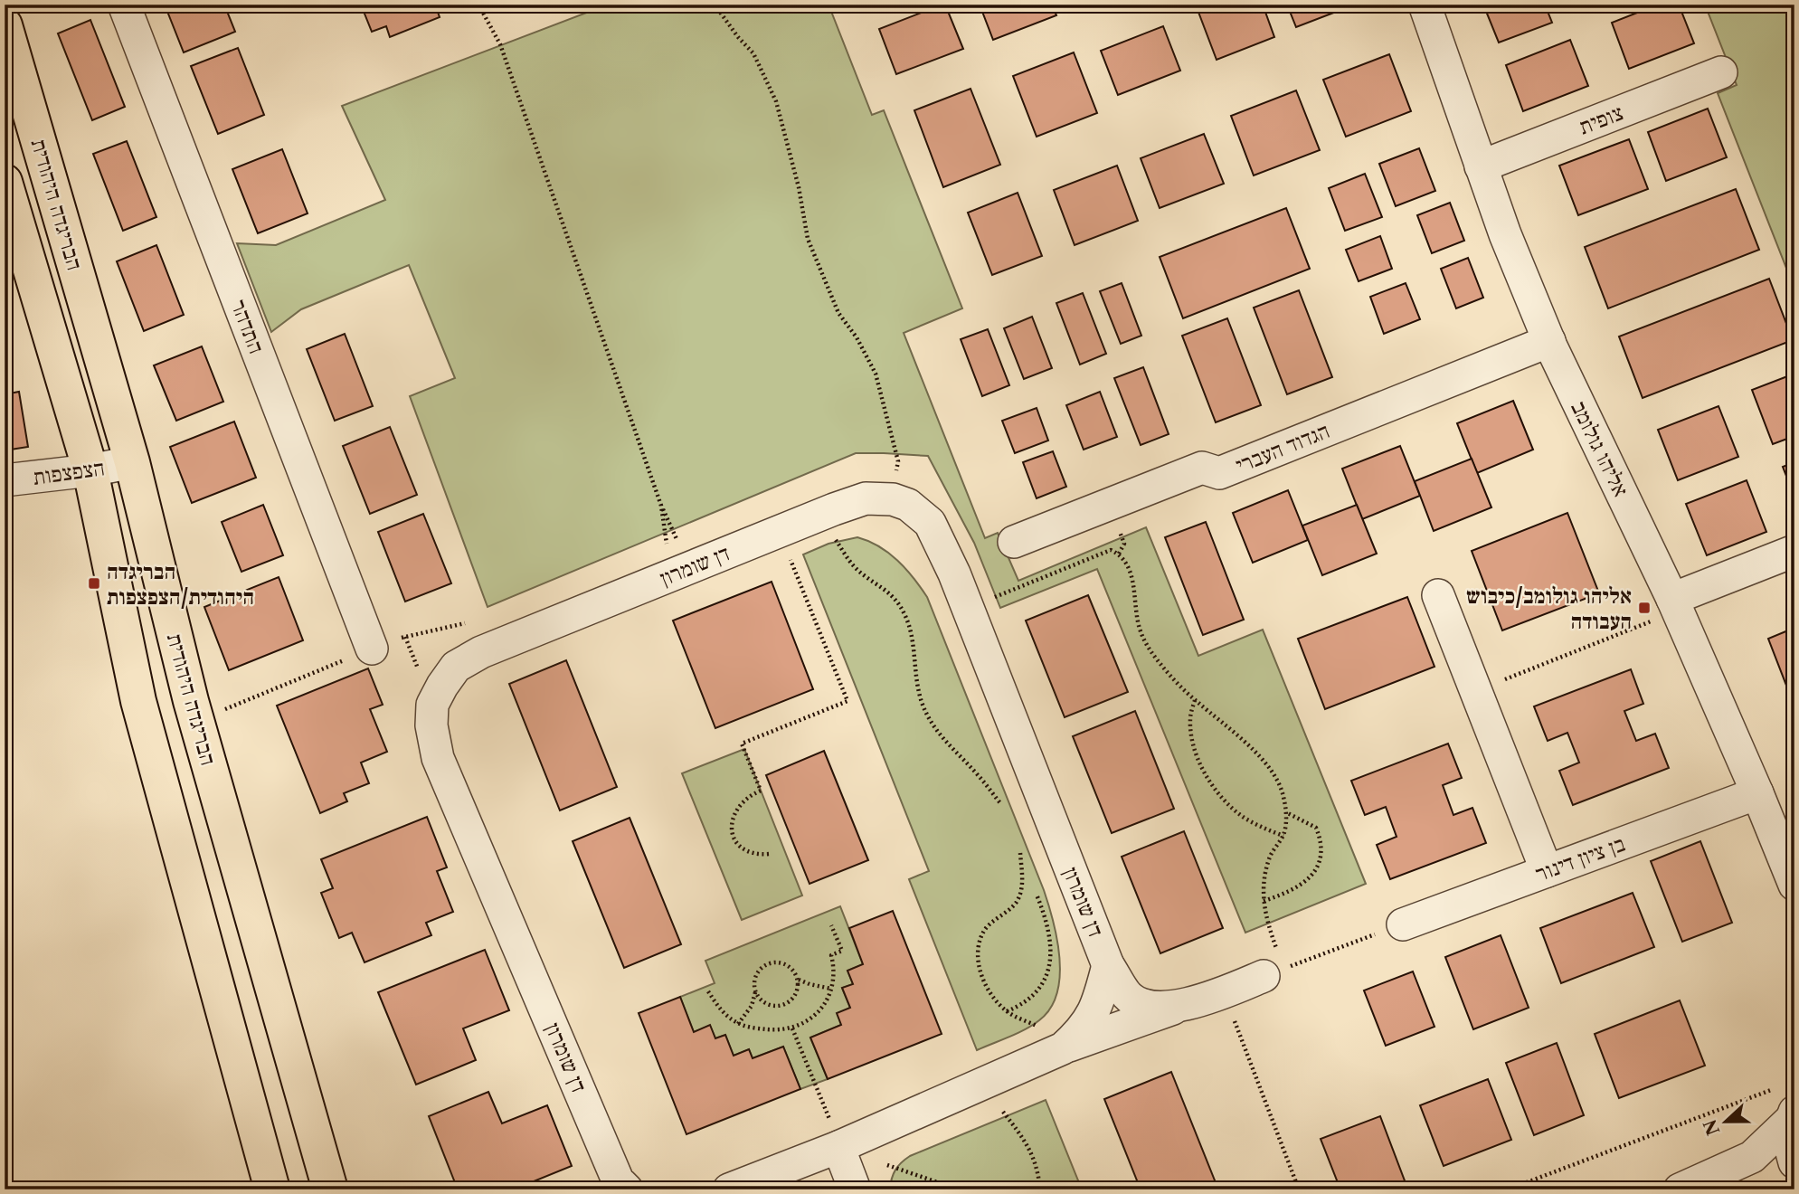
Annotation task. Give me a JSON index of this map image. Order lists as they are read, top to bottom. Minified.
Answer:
{"streets":{"main road":["הבריגדה היהודית"],"street":["צופית","התדהר","הגדוד העברי","אליהו גולומב","הצפצפות","דן שומרון","בן ציון דינור"]},"crossings":[["צופית","אליהו גולומב"],["הבריגדה היהודית","הצפצפות"],["הגדוד העברי","אליהו גולומב"],["אליהו גולומב","בן ציון דינור"]],"places":{"transit":["הבריגדה היהודית/הצפצפות","אליהו גולומב/כיבוש העבודה"]},"north":"left"}
